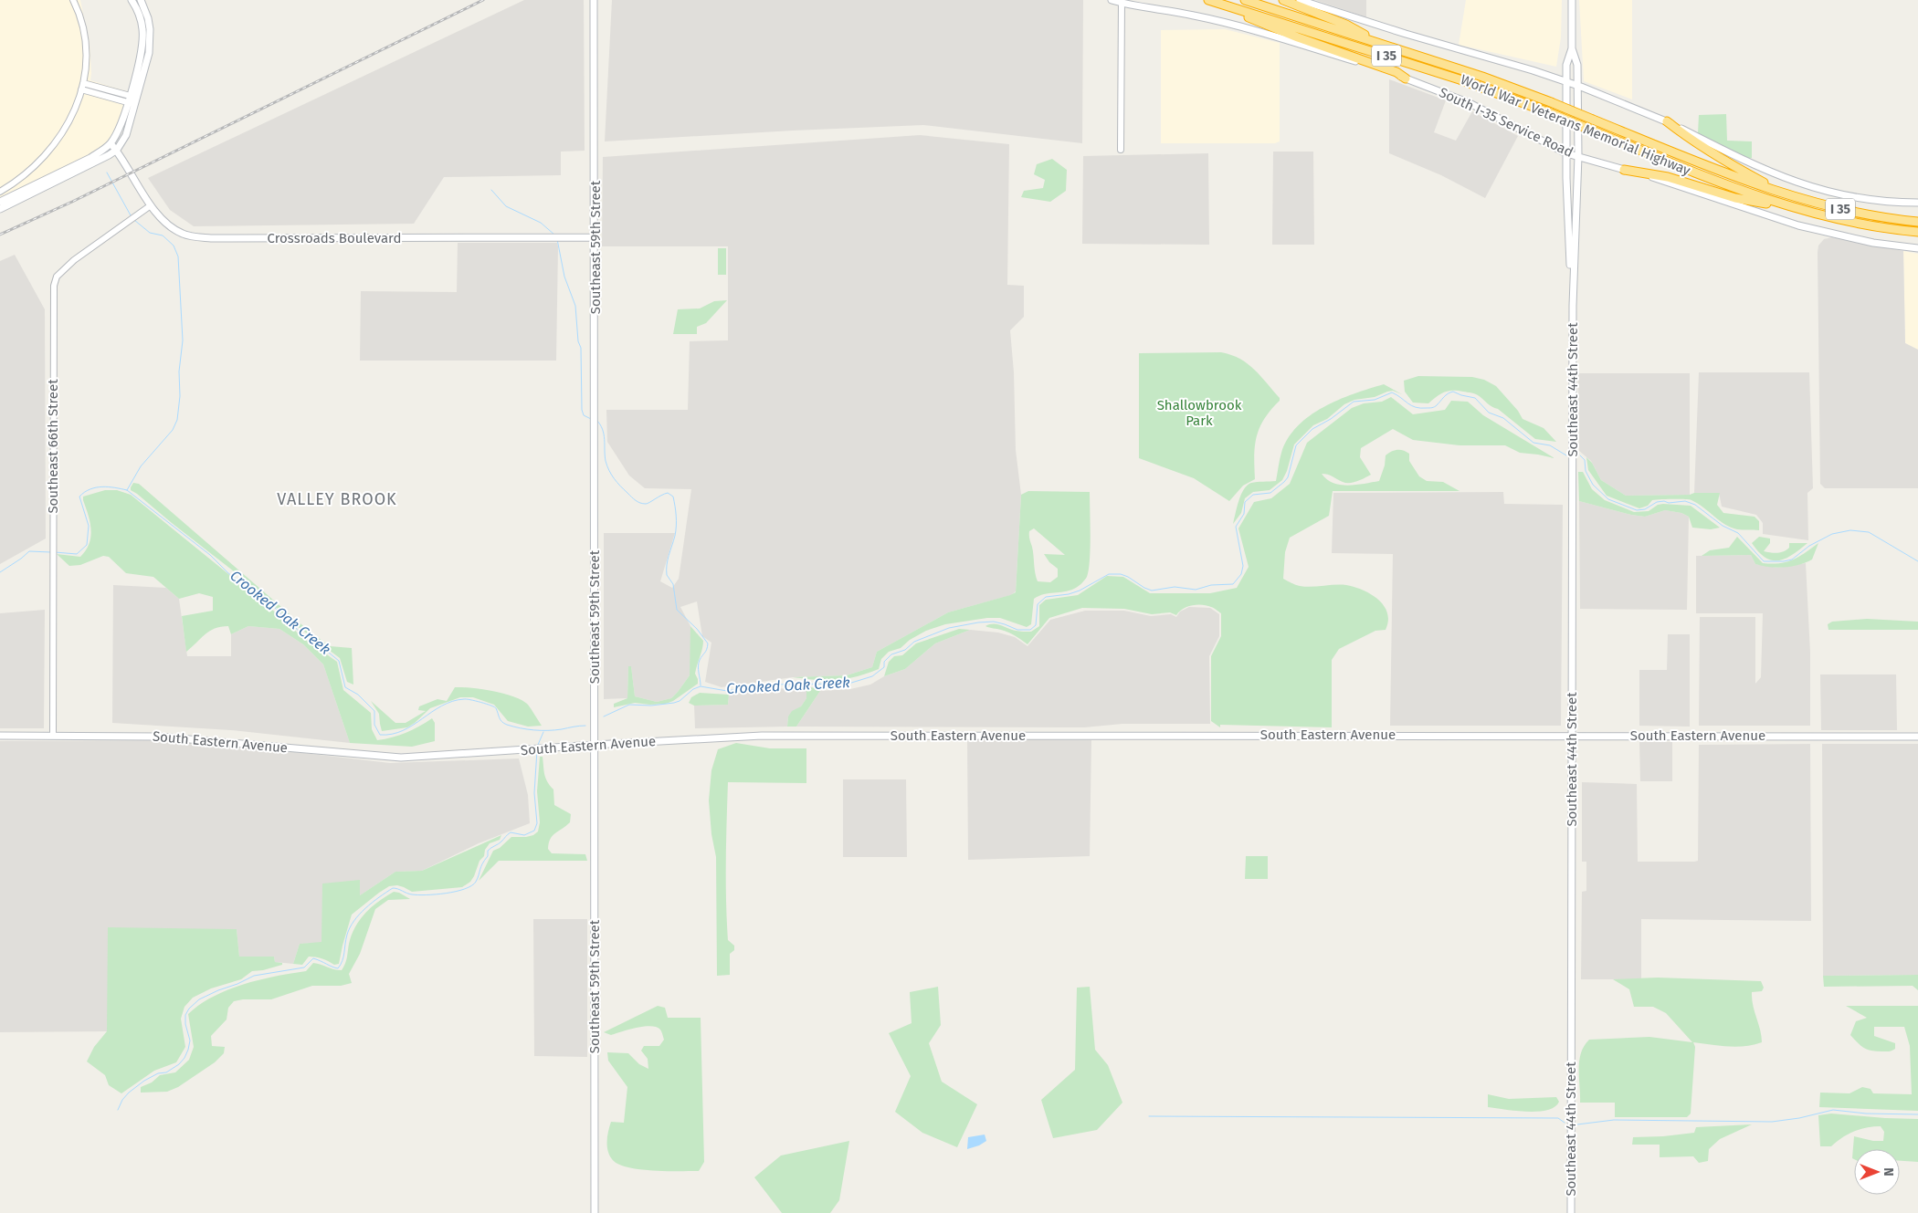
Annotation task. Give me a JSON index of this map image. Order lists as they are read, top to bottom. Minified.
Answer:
{"streets":{"highway":["I 35","World War I Veterans Memorial Highway"],"main road":["South I-35 Service Road","Crossroads Boulevard","Southeast 59th Street","Southeast 44th Street","South Eastern Avenue"],"street":["Southeast 66th Street"]},"crossings":[["South I-35 Service Road","Southeast 44th Street"],["Crossroads Boulevard","Southeast 59th Street"],["Crossroads Boulevard","Southeast 66th Street"],["Southeast 59th Street","South Eastern Avenue"],["Southeast 44th Street","South Eastern Avenue"],["Southeast 66th Street","South Eastern Avenue"]],"districts":["VALLEY BROOK"],"water":["Crooked Oak Creek"],"parks":["Shallowbrook Park"],"north":"right"}
